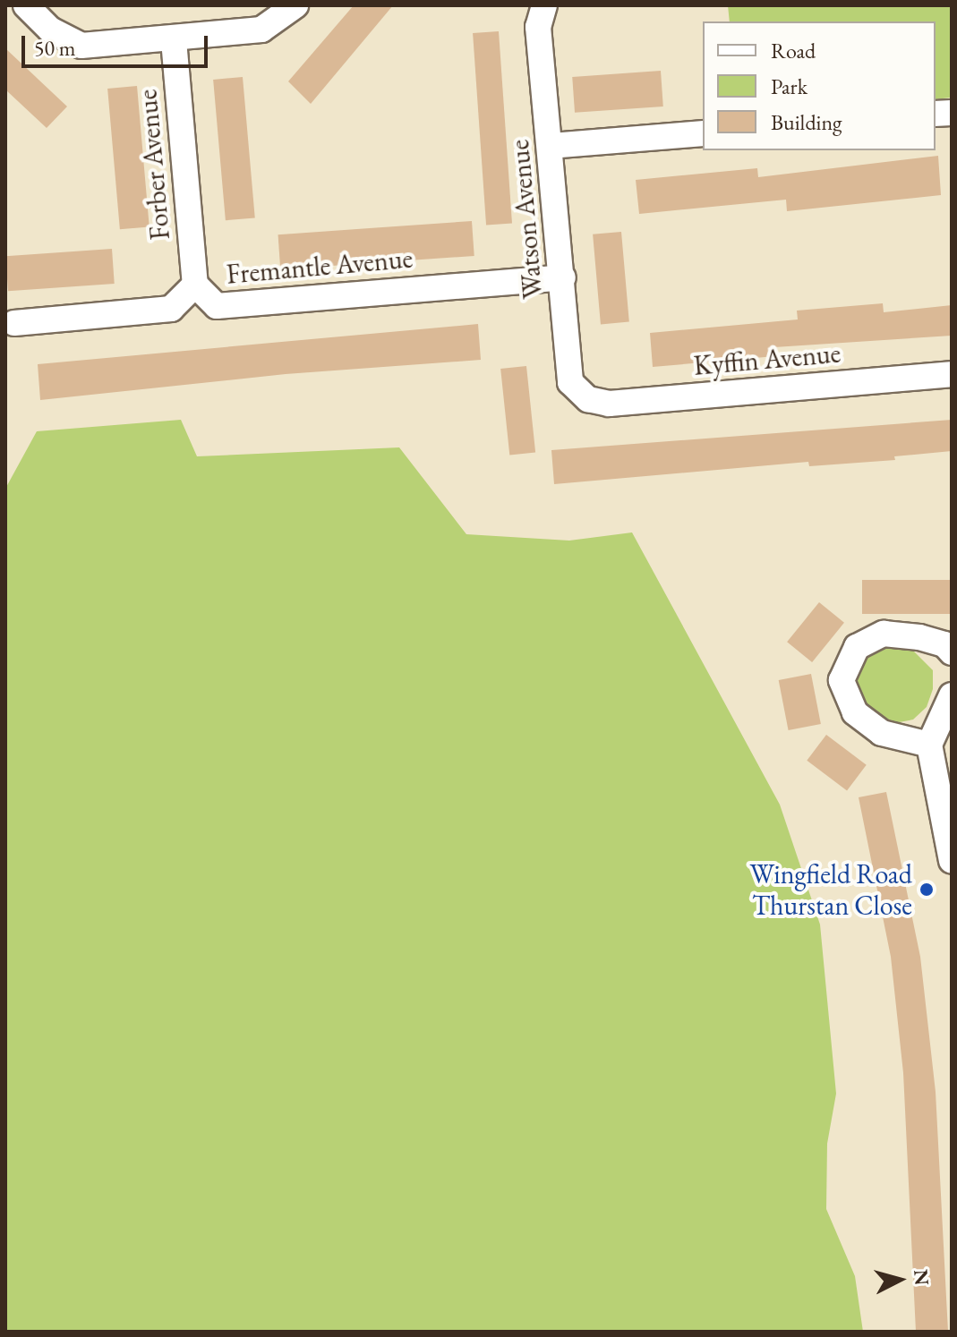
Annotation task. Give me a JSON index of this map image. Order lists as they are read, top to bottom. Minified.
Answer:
{"streets":{"street":["Forber Avenue","Watson Avenue","Fremantle Avenue","Kyffin Avenue"]},"crossings":[["Forber Avenue","Fremantle Avenue"],["Watson Avenue","Fremantle Avenue"],["Watson Avenue","Kyffin Avenue"]],"places":["Wingfield Road Thurstan Close"],"legend":["Road","Park","Building"],"scale_bar":"50 m","north":"right"}
